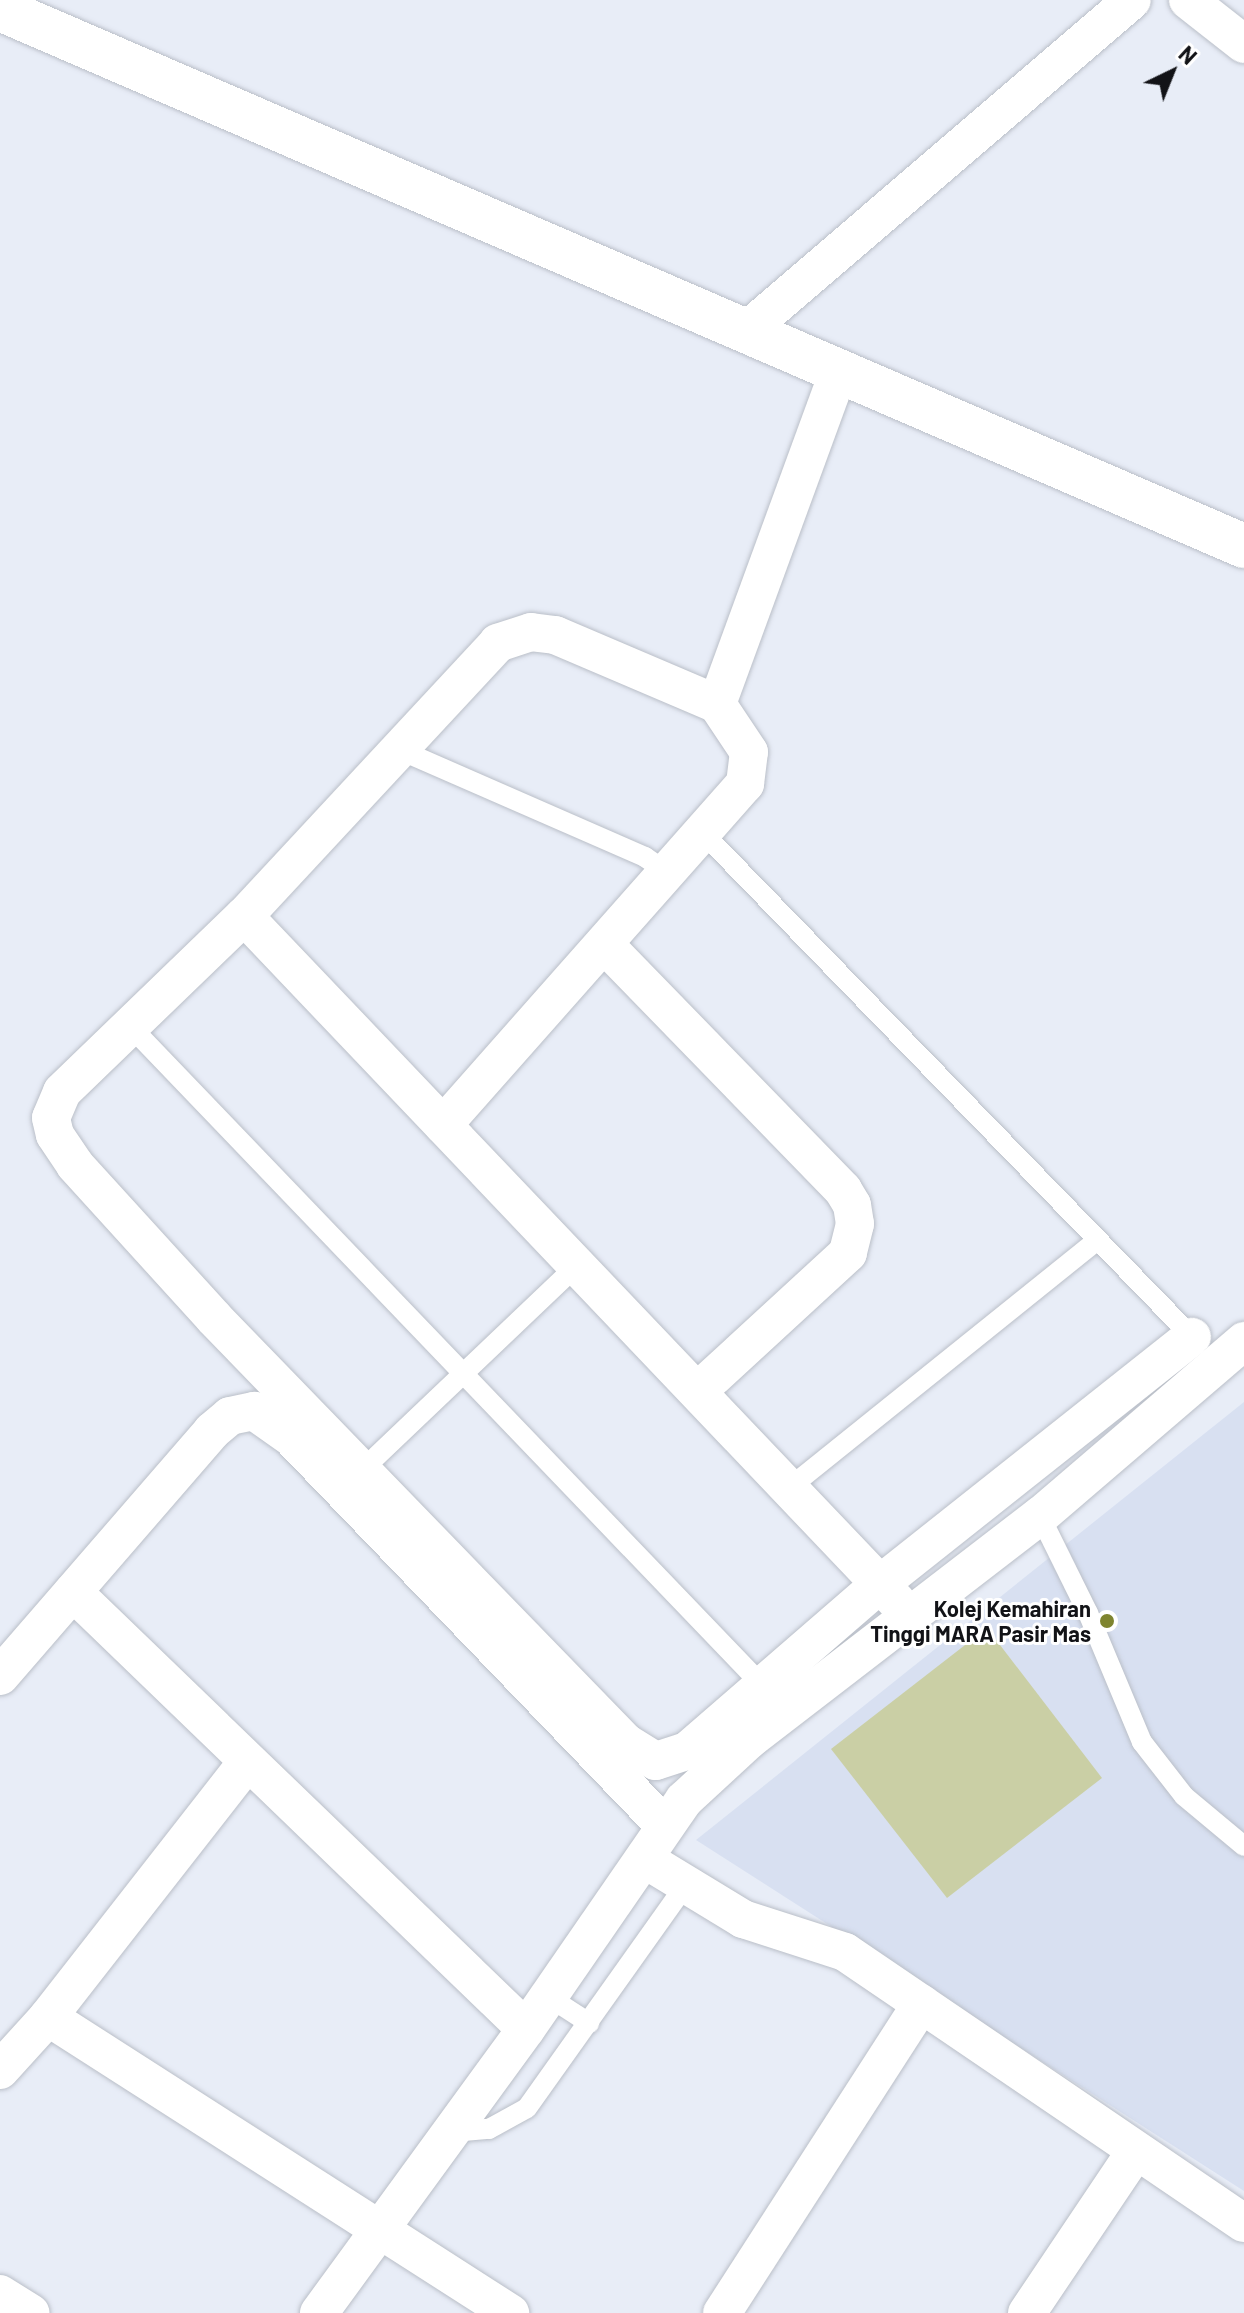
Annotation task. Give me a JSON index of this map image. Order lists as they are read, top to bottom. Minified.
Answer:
{"places":["Kolej Kemahiran Tinggi MARA Pasir Mas"],"north":"top right"}
